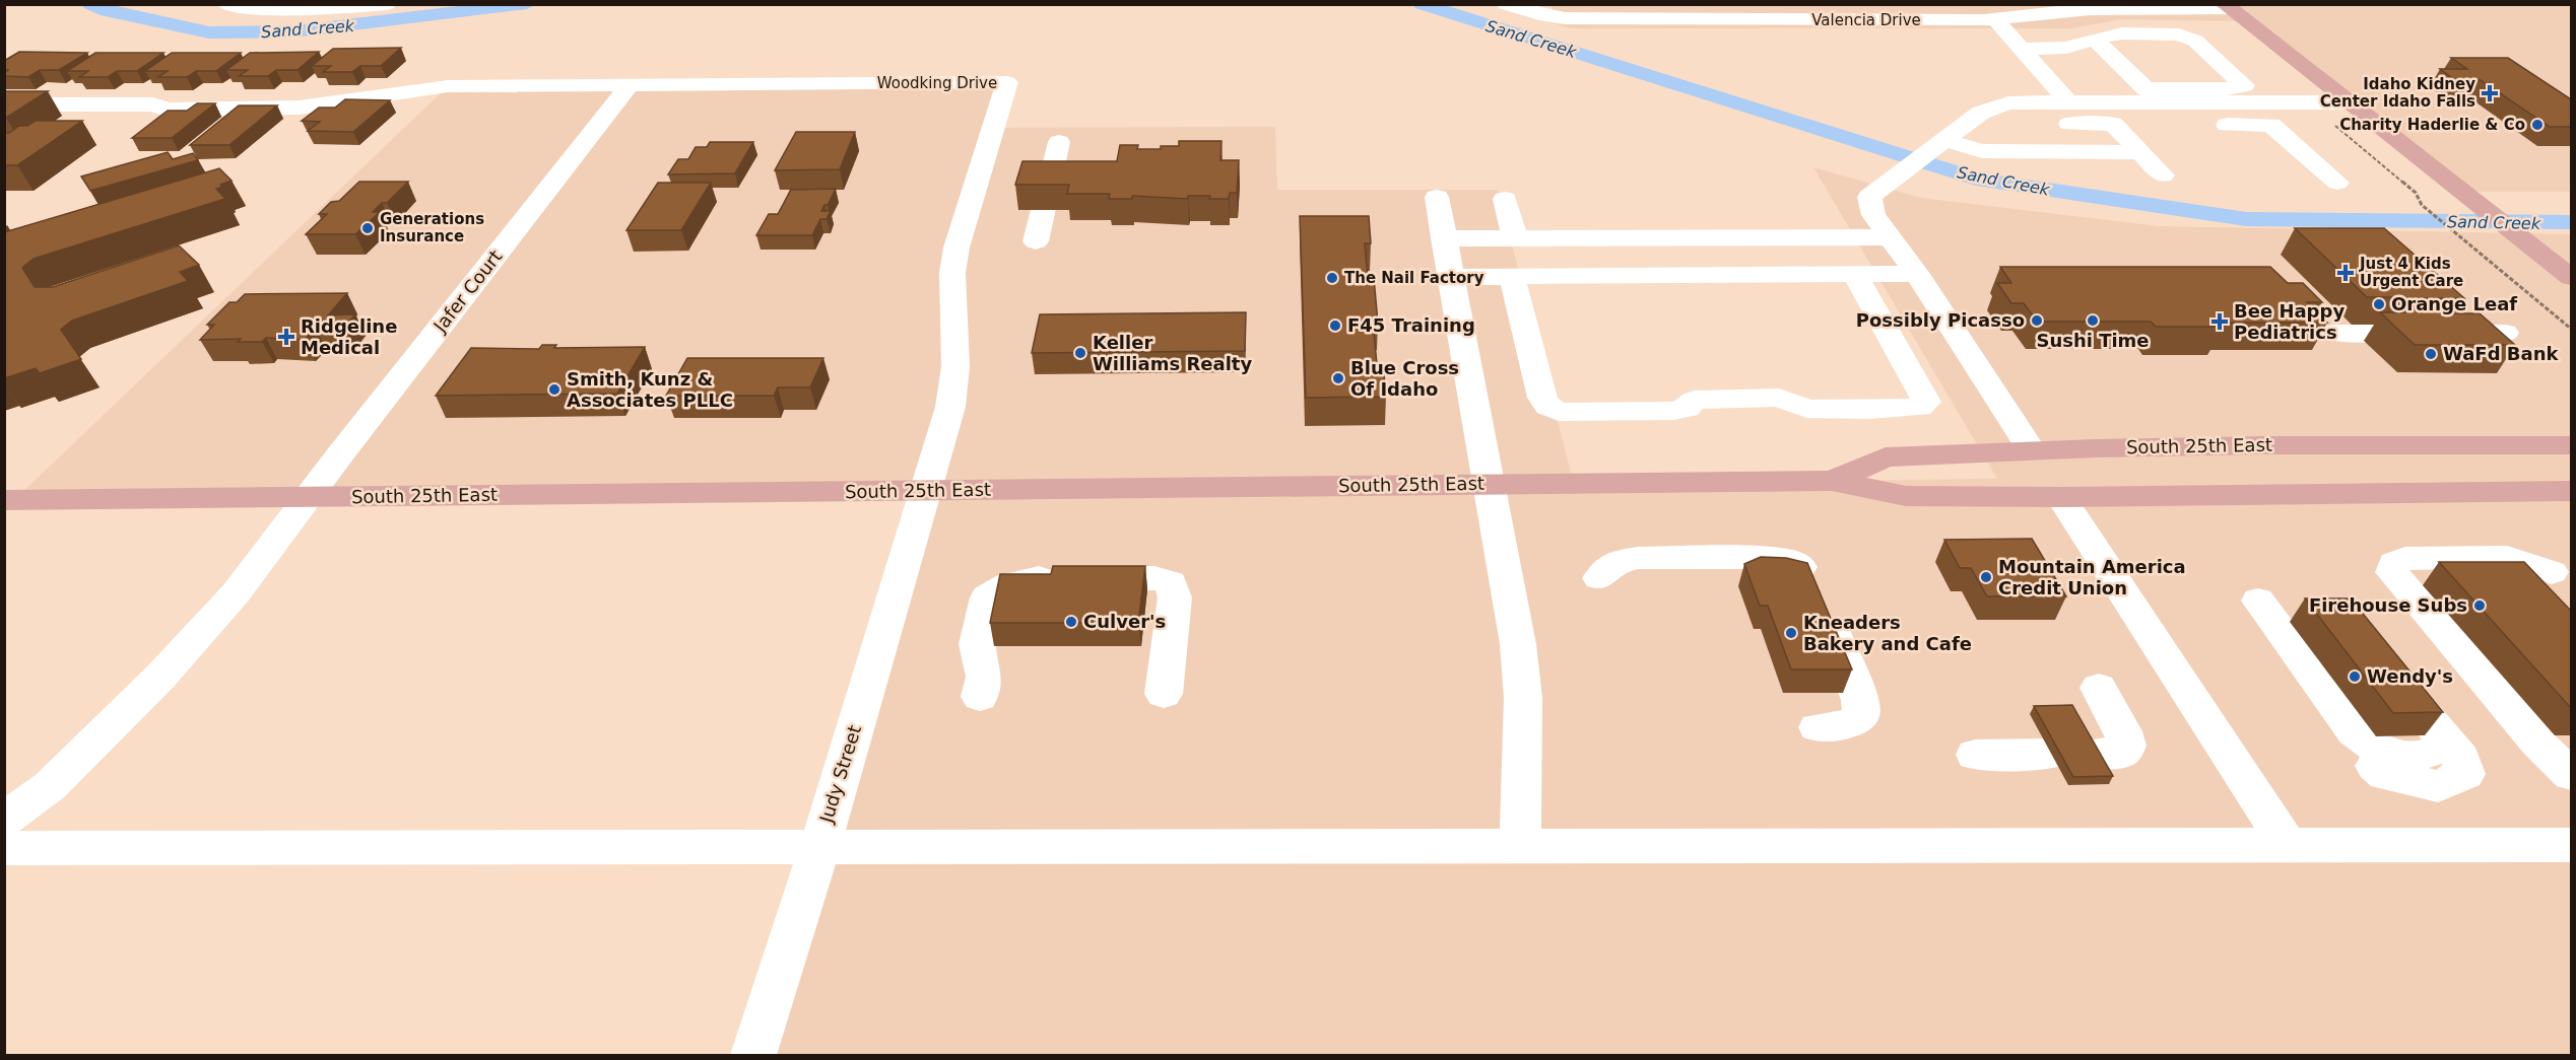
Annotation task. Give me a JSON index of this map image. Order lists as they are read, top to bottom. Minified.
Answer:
{"streets":{"main road":["South 25th East"],"street":["Valencia Drive","Woodking Drive","Jafer Court","Judy Street"]},"crossings":[["Woodking Drive","Jafer Court"],["Woodking Drive","South 25th East"],["Woodking Drive","Judy Street"],["Jafer Court","South 25th East"],["South 25th East","Judy Street"]],"water":["Sand Creek"],"places":{"health":["Idaho Kidney Center Idaho Falls","Just 4 Kids Urgent Care","Bee Happy Pediatrics","Ridgeline Medical"],"other":["Charity Haderlie & Co","Generations Insurance","The Nail Factory","Orange Leaf","Possibly Picasso","Sushi Time","F45 Training","Keller Williams Realty","WaFd Bank","Blue Cross Of Idaho","Smith, Kunz & Associates PLLC","Mountain America Credit Union","Firehouse Subs","Culver's","Kneaders Bakery and Cafe","Wendy's"]}}
